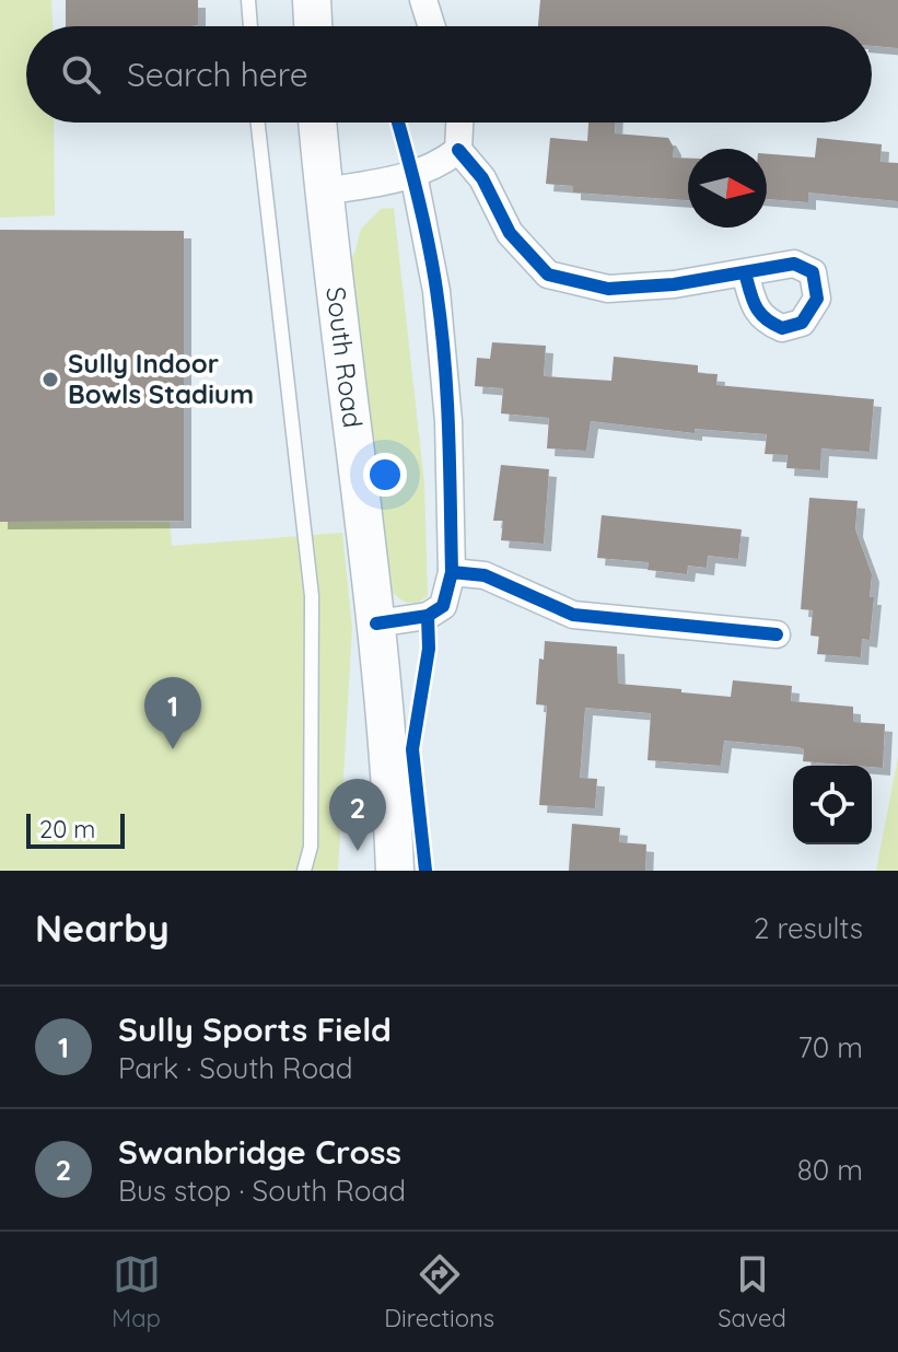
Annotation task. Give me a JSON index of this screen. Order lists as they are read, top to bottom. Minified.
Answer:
{"streets":{"main road":["South Road"]},"places":["Sully Indoor Bowls Stadium"],"scale_bar":"20 m","north":"right","page":{"search":"Search here","pins":["1","2"],"scale":"20 m","heading":["Nearby","2 results"],"list":[{"mark":"1","name":"Sully Sports Field","note":"Park · South Road","value":"70 m"},{"mark":"2","name":"Swanbridge Cross","note":"Bus stop · South Road","value":"80 m"}],"nav":["Map","Directions","Saved"]}}
